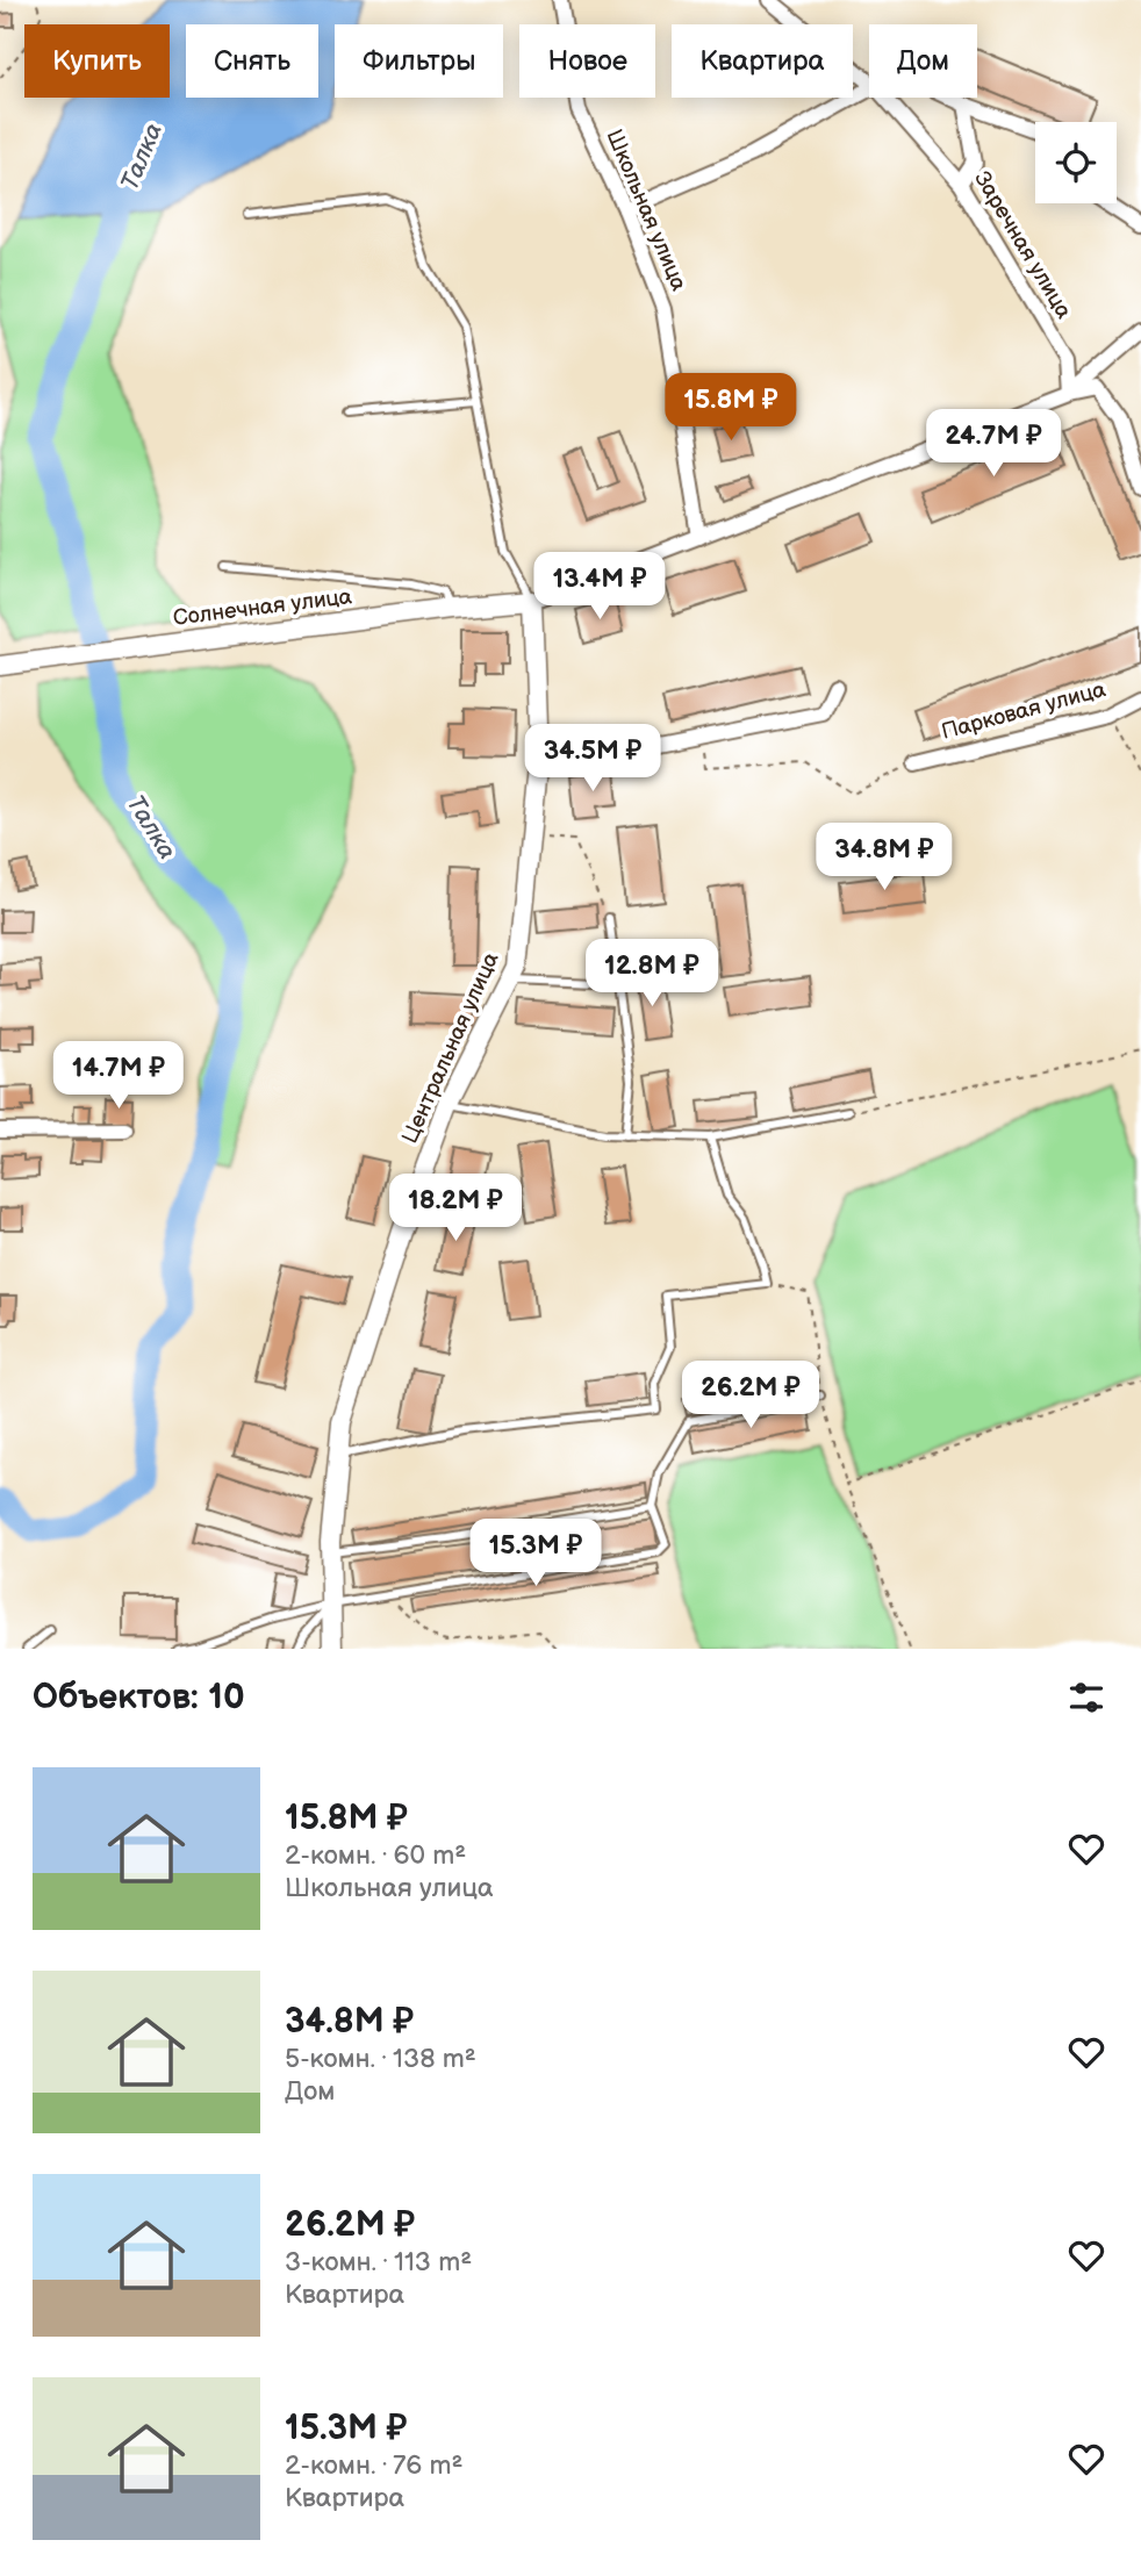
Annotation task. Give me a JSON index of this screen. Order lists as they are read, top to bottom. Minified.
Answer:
{"streets":{"street":["Школьная улица","Заречная улица","Солнечная улица","Парковая улица","Центральная улица"]},"crossings":[["Солнечная улица","Центральная улица"]],"water":["Талка"],"page":{"chip":["Купить","Снять","Фильтры","Новое","Квартира","Дом"],"price":["15.8M ₽","24.7M ₽","13.4M ₽","34.5M ₽","34.8M ₽","12.8M ₽","14.7M ₽","18.2M ₽","26.2M ₽","15.3M ₽"],"heading":"Объектов: 10","list":[{"name":"15.8M ₽","note":"2-комн. · 60 m² · Школьная улица"},{"name":"34.8M ₽","note":"5-комн. · 138 m² · Дом"},{"name":"26.2M ₽","note":"3-комн. · 113 m² · Квартира"},{"name":"15.3M ₽","note":"2-комн. · 76 m² · Квартира"}]}}
